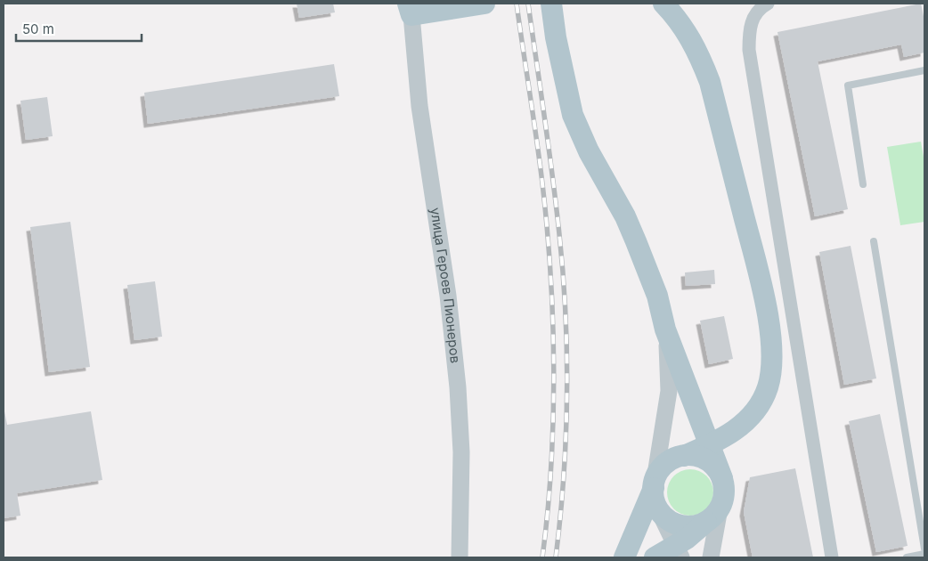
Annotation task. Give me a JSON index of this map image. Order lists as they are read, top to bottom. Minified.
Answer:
{"streets":{"main road":["улица Героев Пионеров"]},"scale_bar":"50 m"}
